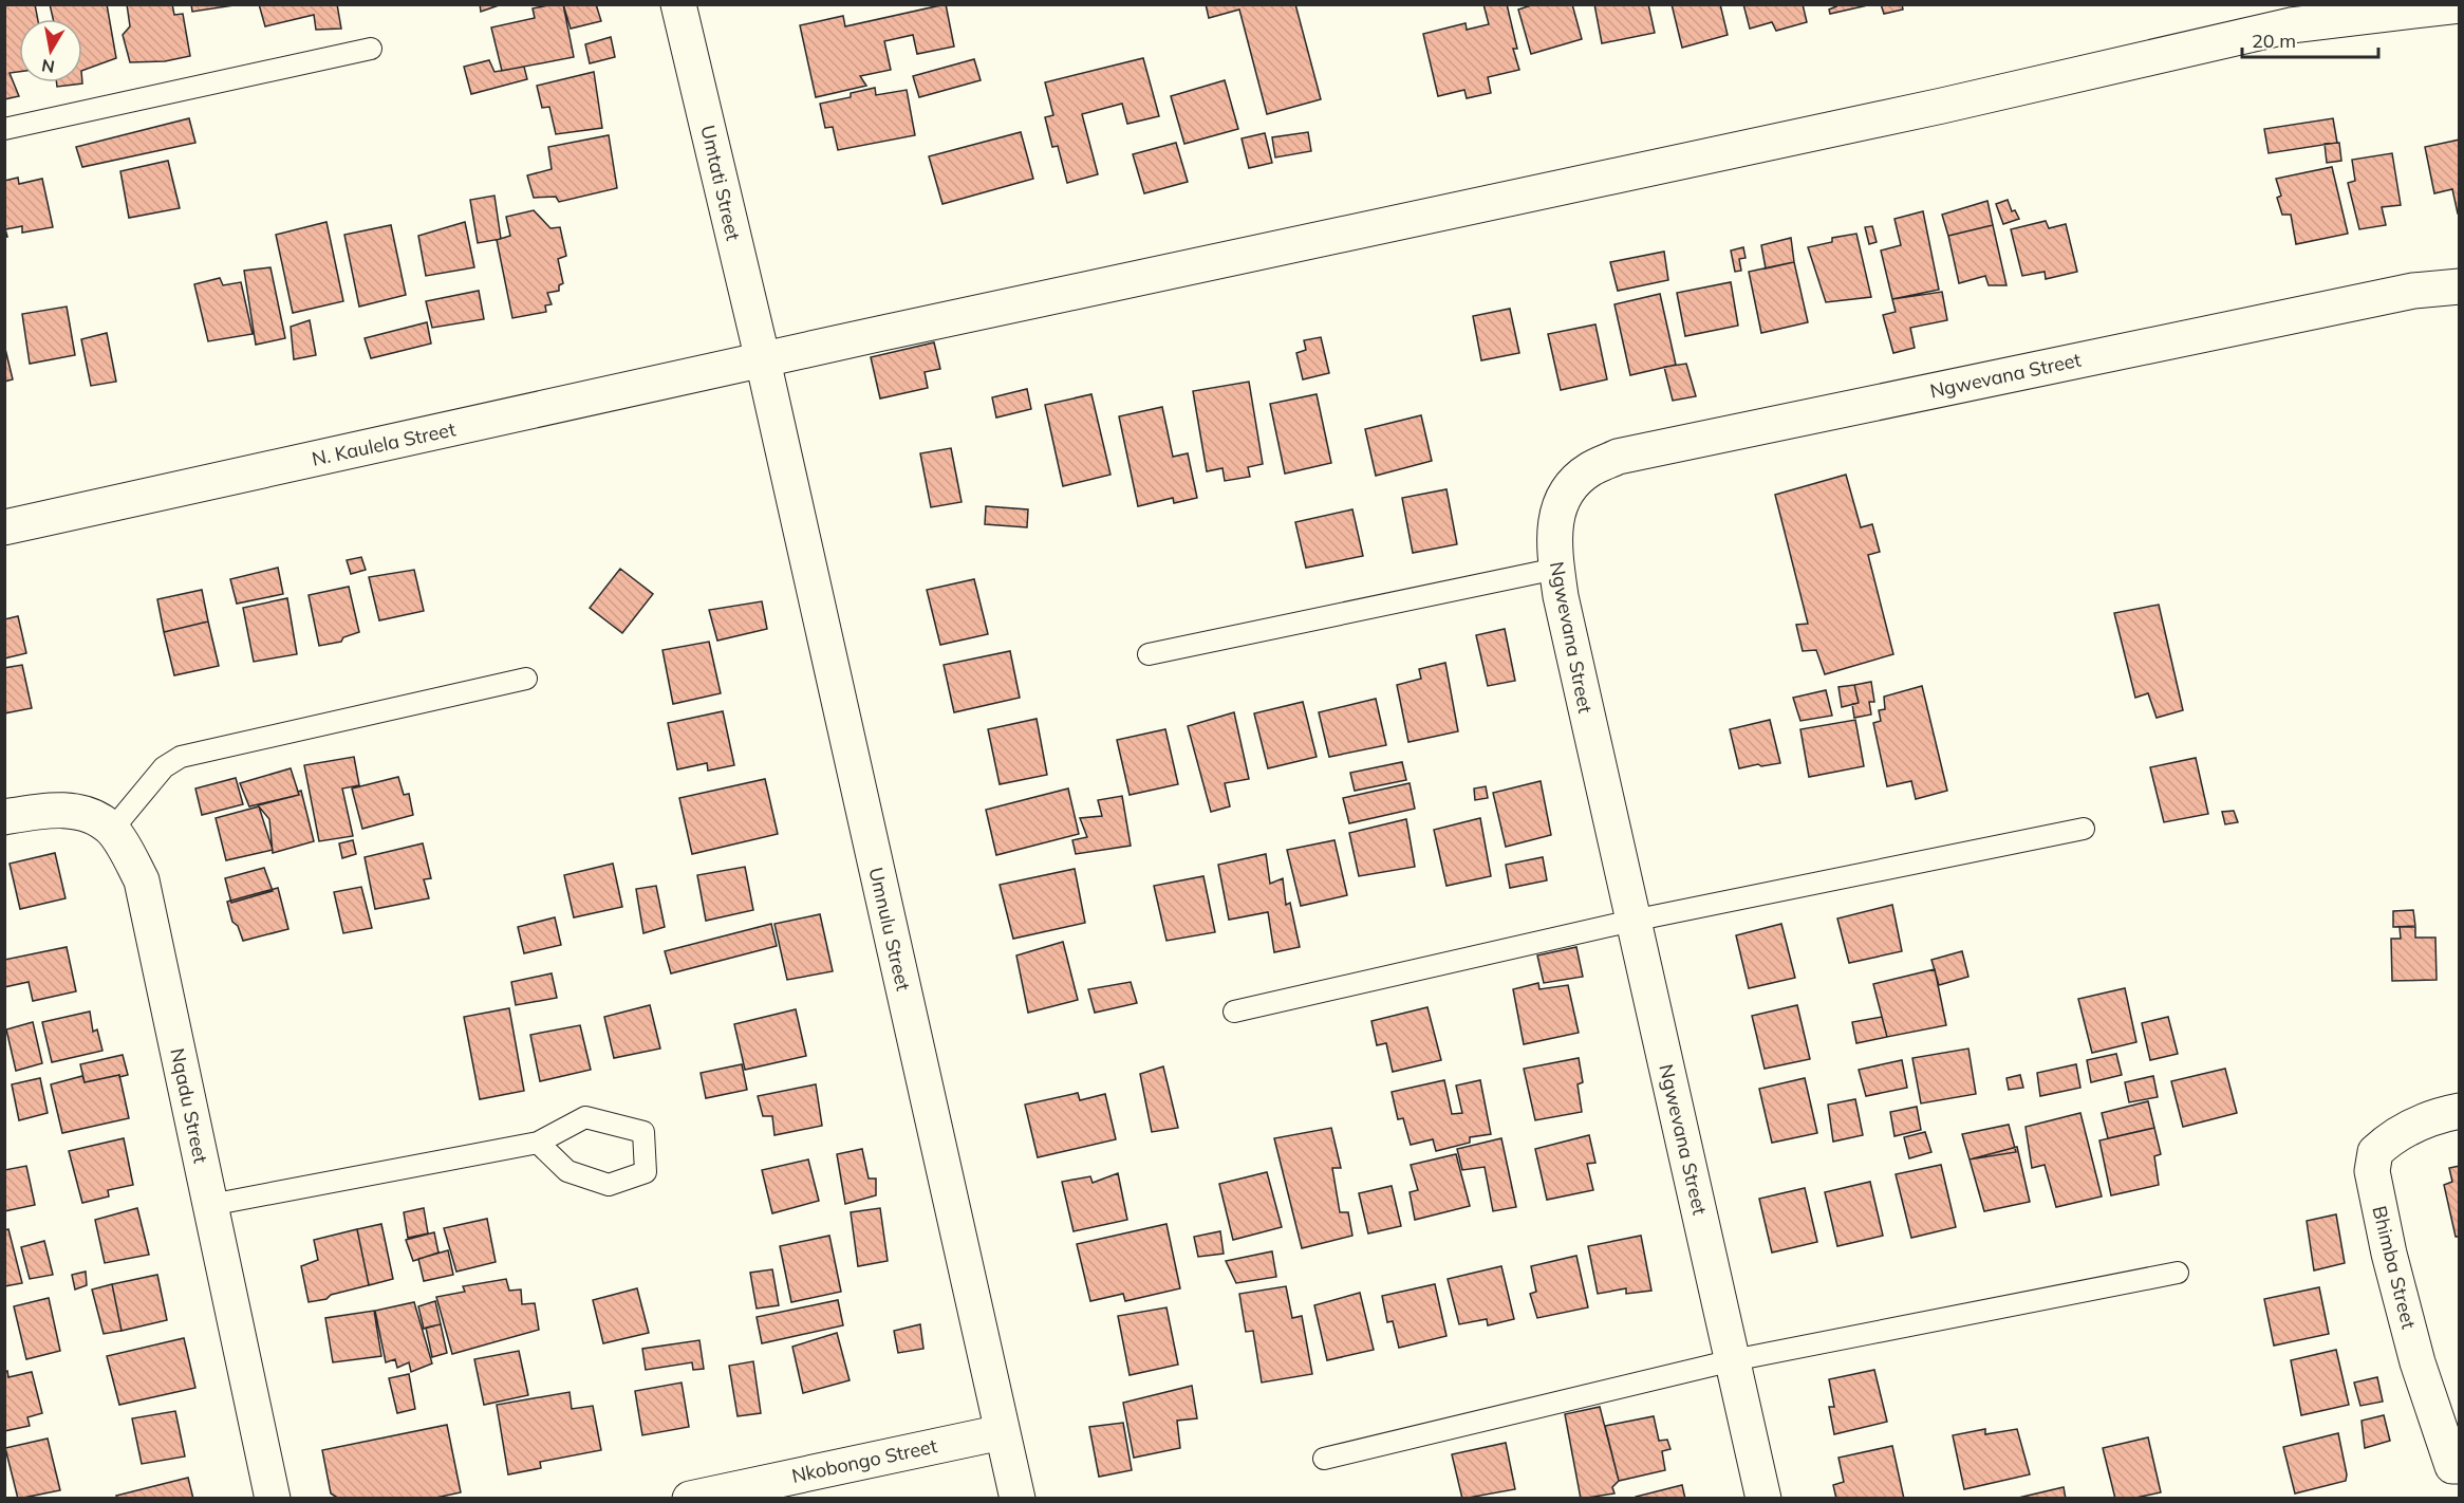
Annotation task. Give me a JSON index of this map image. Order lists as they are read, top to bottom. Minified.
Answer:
{"streets":{"street":["Umtati Street","Ngwevana Street","N. Kaulela Street","Umnulu Street","Nqadu Street","Bhimba Street","Nkobongo Street"]},"crossings":[["Umtati Street","N. Kaulela Street"],["Umtati Street","Umnulu Street"],["N. Kaulela Street","Umnulu Street"],["Umnulu Street","Nkobongo Street"]],"scale_bar":"20 m","north":"bottom"}
